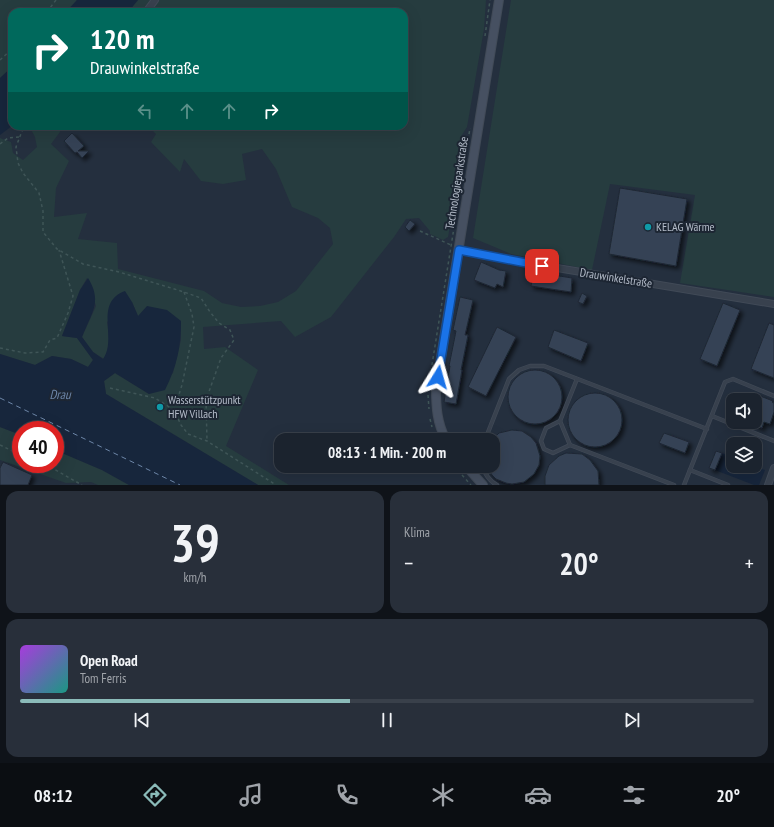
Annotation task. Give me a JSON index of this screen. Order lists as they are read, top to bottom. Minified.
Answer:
{"streets":{"street":["Technologieparkstraße","Drauwinkelstraße"]},"crossings":[["Technologieparkstraße","Drauwinkelstraße"]],"water":["Drau"],"places":["KELAG Wärme","Wasserstützpunkt HFW Villach"],"page":{"turn":["120 m","Drauwinkelstraße"],"limit":"40","trip":"08:13 · 1 Min. · 200 m","tile":[["39","km/h"],"Klima"],"heat":["−","20°","+"],"song":["Open Road","Tom Ferris"],"tabs":["08:12","20°"]}}
